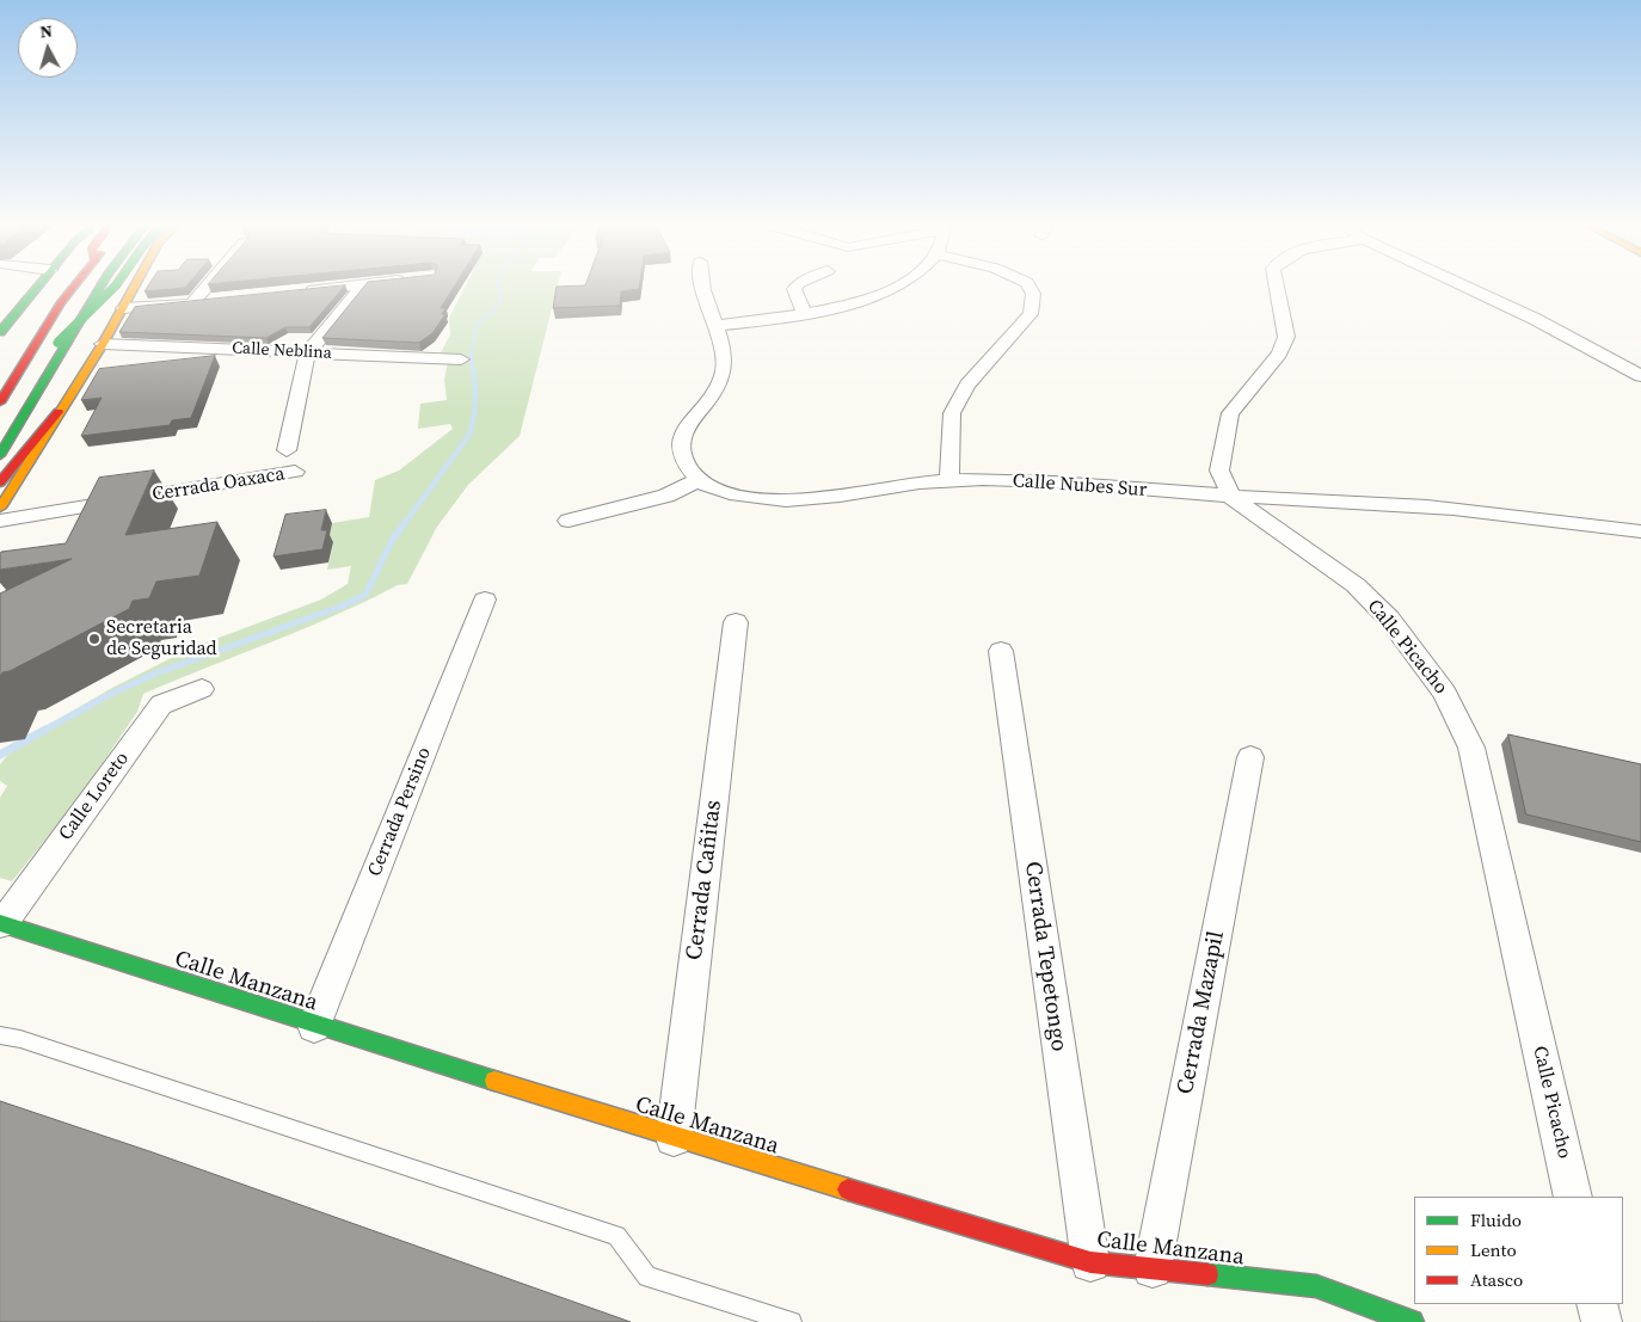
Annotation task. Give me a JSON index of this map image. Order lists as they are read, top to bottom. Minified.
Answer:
{"streets":{"main road":["Calle Manzana"],"street":["Calle Neblina","Cerrada Oaxaca","Calle Nubes Sur","Calle Picacho","Calle Loreto","Cerrada Persino","Cerrada Cañitas","Cerrada Tepetongo","Cerrada Mazapil"]},"crossings":[["Calle Nubes Sur","Calle Picacho"],["Calle Loreto","Calle Manzana"],["Cerrada Persino","Calle Manzana"],["Cerrada Cañitas","Calle Manzana"],["Cerrada Tepetongo","Calle Manzana"],["Calle Manzana","Cerrada Mazapil"]],"places":["Secretaria de Seguridad"],"legend":["Fluido","Lento","Atasco"],"north":"top"}
